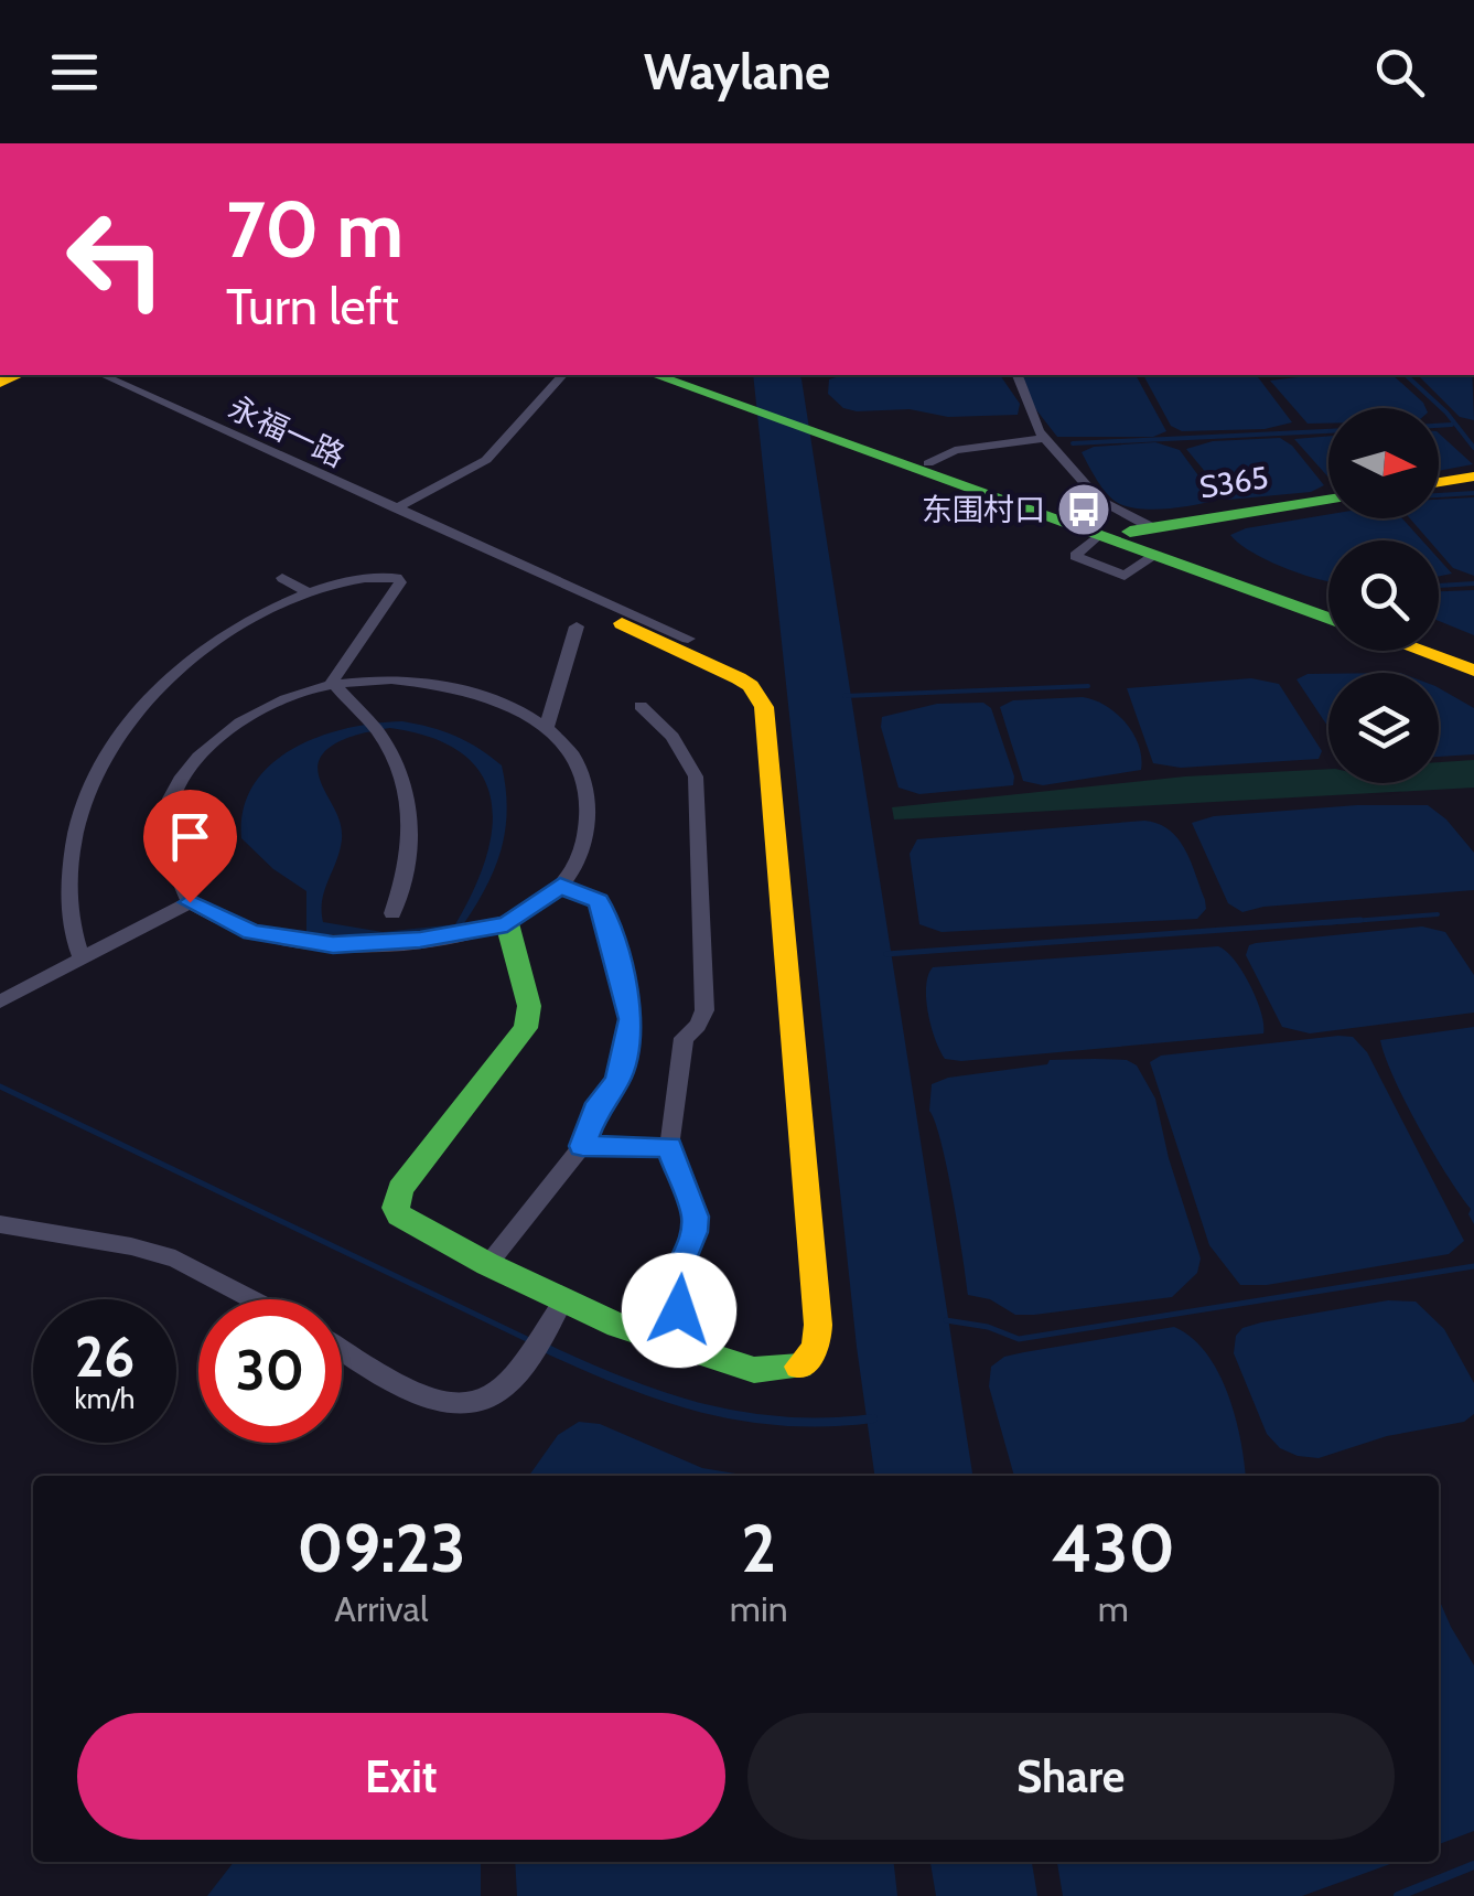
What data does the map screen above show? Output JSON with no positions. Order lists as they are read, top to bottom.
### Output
{
  "streets": {
    "street": ["永福一路", "S365"]
  },
  "places": {
    "bus stop": ["东围村口"]
  },
  "north": "right",
  "page": {
    "header": "Waylane",
    "turn": ["70 m", "Turn left"],
    "speed": "26 km/h",
    "limit": "30",
    "eta": [
      "09:23",
      "Arrival",
      "2",
      "min",
      "430",
      "m"
    ],
    "buttons": ["Exit", "Share"]
  }
}
